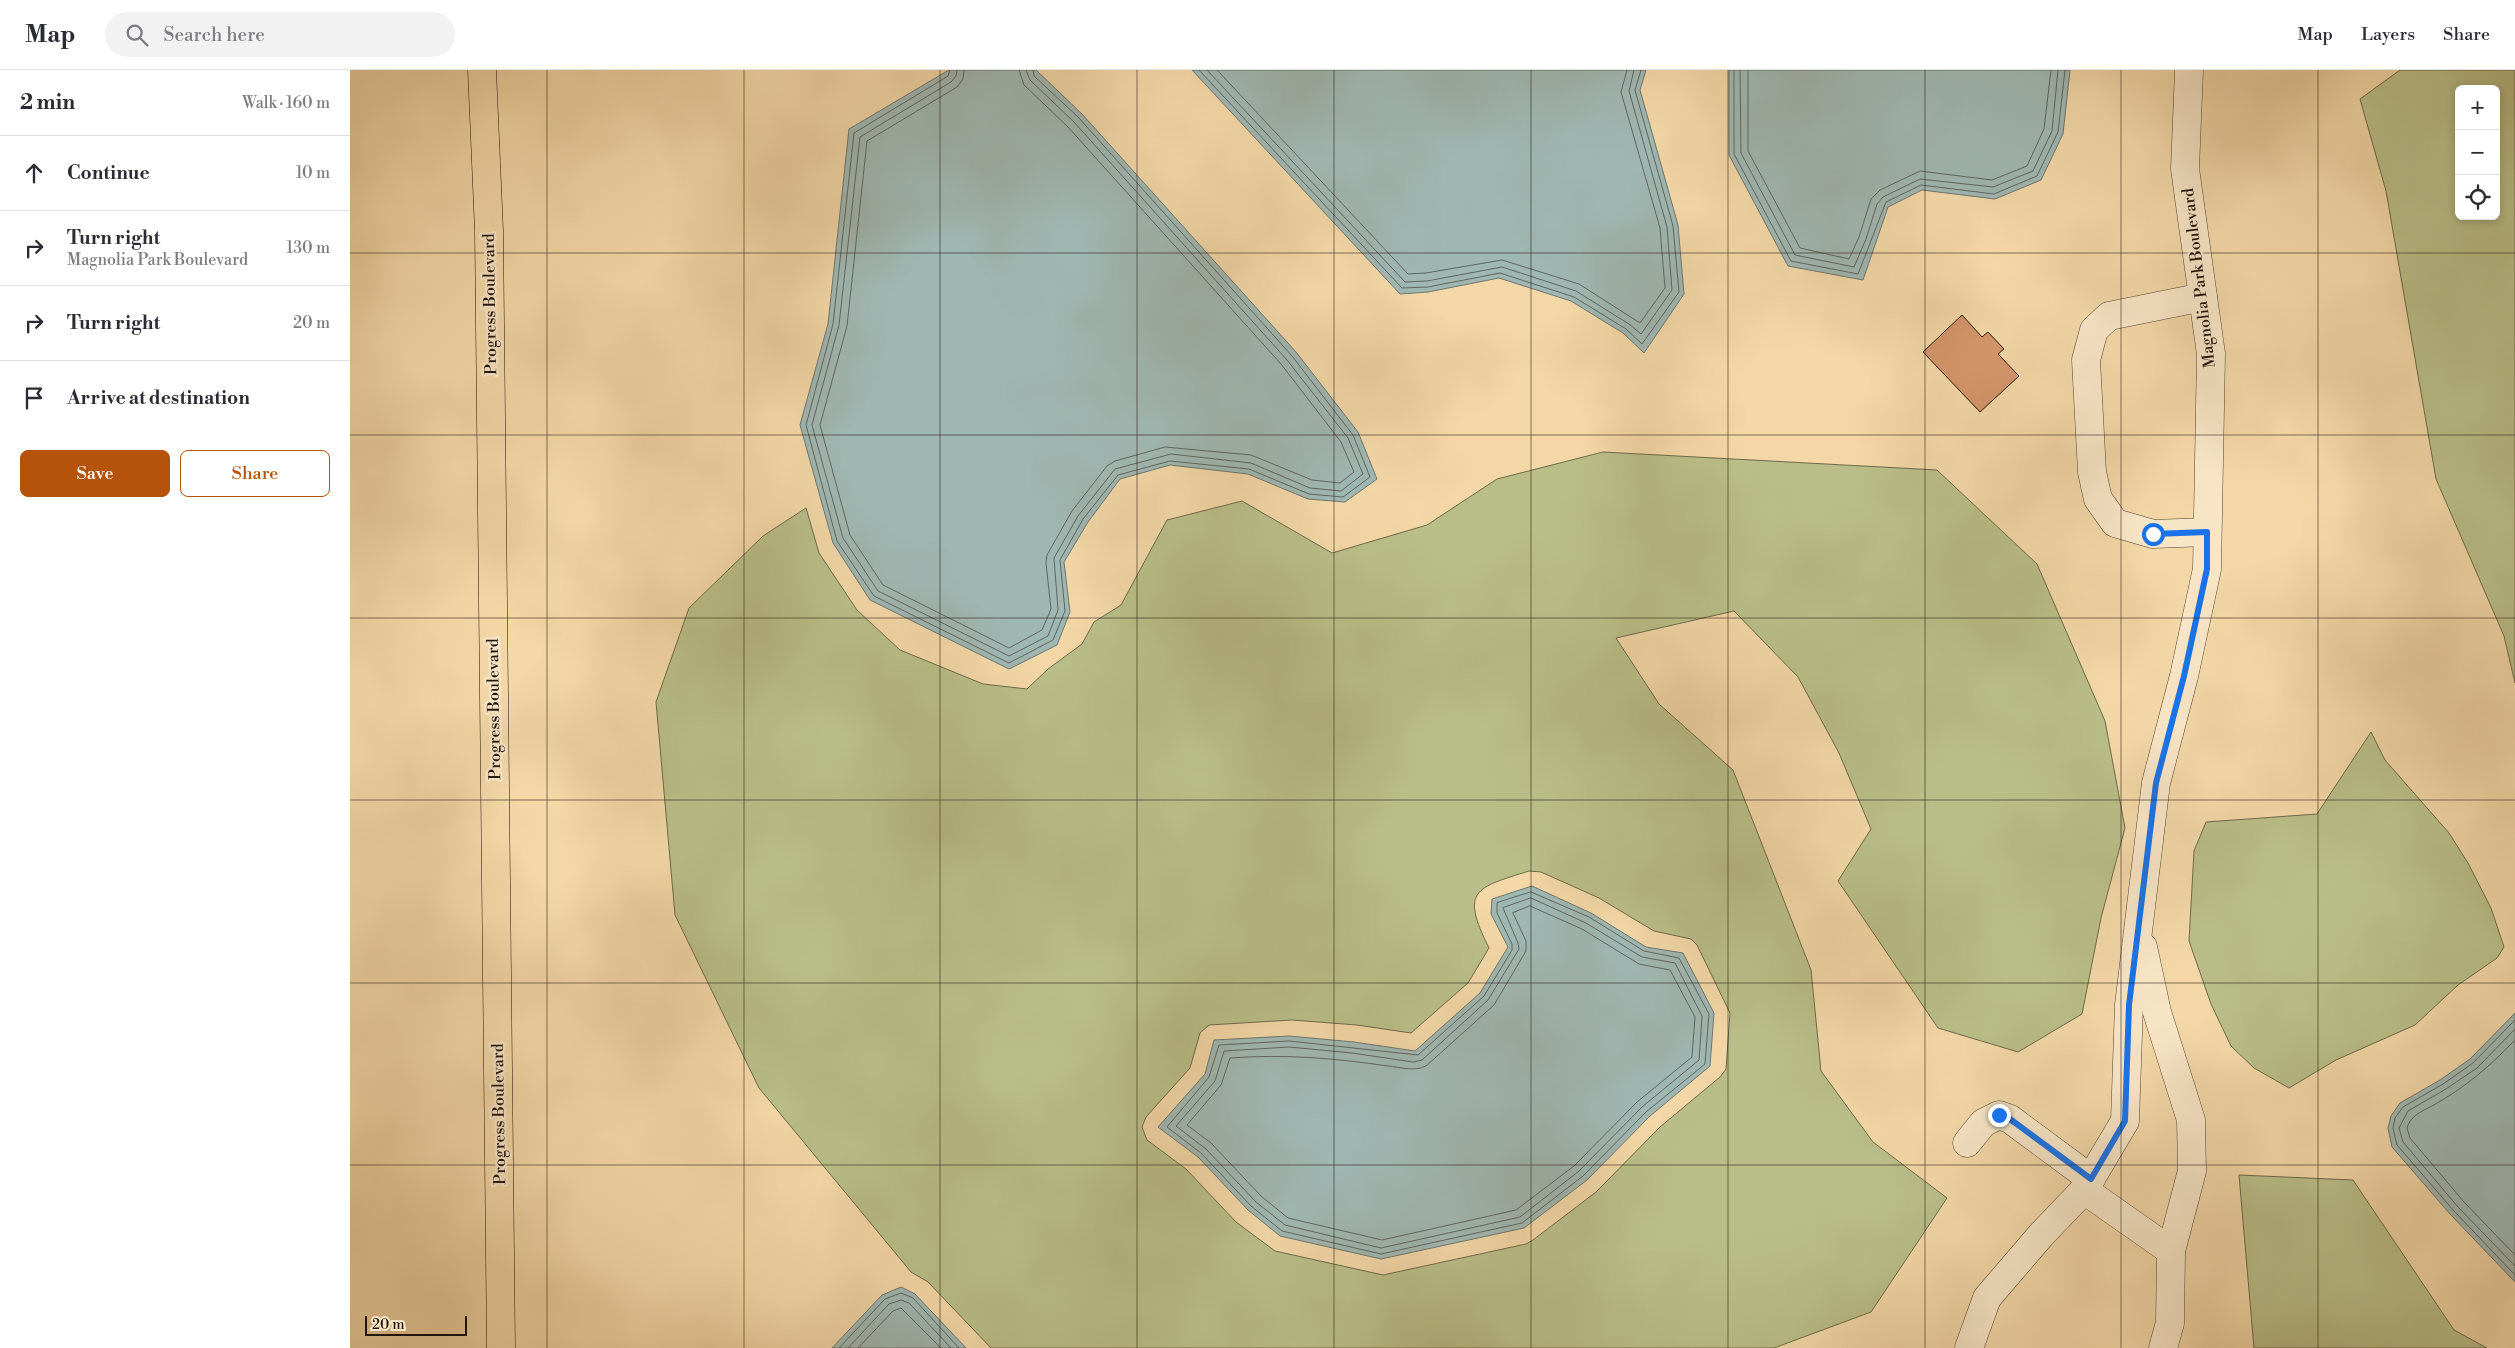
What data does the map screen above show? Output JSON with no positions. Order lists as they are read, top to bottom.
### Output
{
  "streets": {
    "main road": ["Progress Boulevard"],
    "street": ["Magnolia Park Boulevard"]
  },
  "scale_bar": "20 m",
  "page": {
    "header": "Map",
    "search": "Search here",
    "nav": ["Map", "Layers", "Share"],
    "heading": ["2 min", "Walk · 160 m"],
    "map_buttons": ["+", "−"],
    "list": [
      ["Continue", "10 m"],
      ["Turn right", "Magnolia Park Boulevard", "130 m"],
      ["Turn right", "20 m"],
      "Arrive at destination"
    ],
    "buttons": ["Save", "Share"],
    "scale": "20 m"
  }
}
